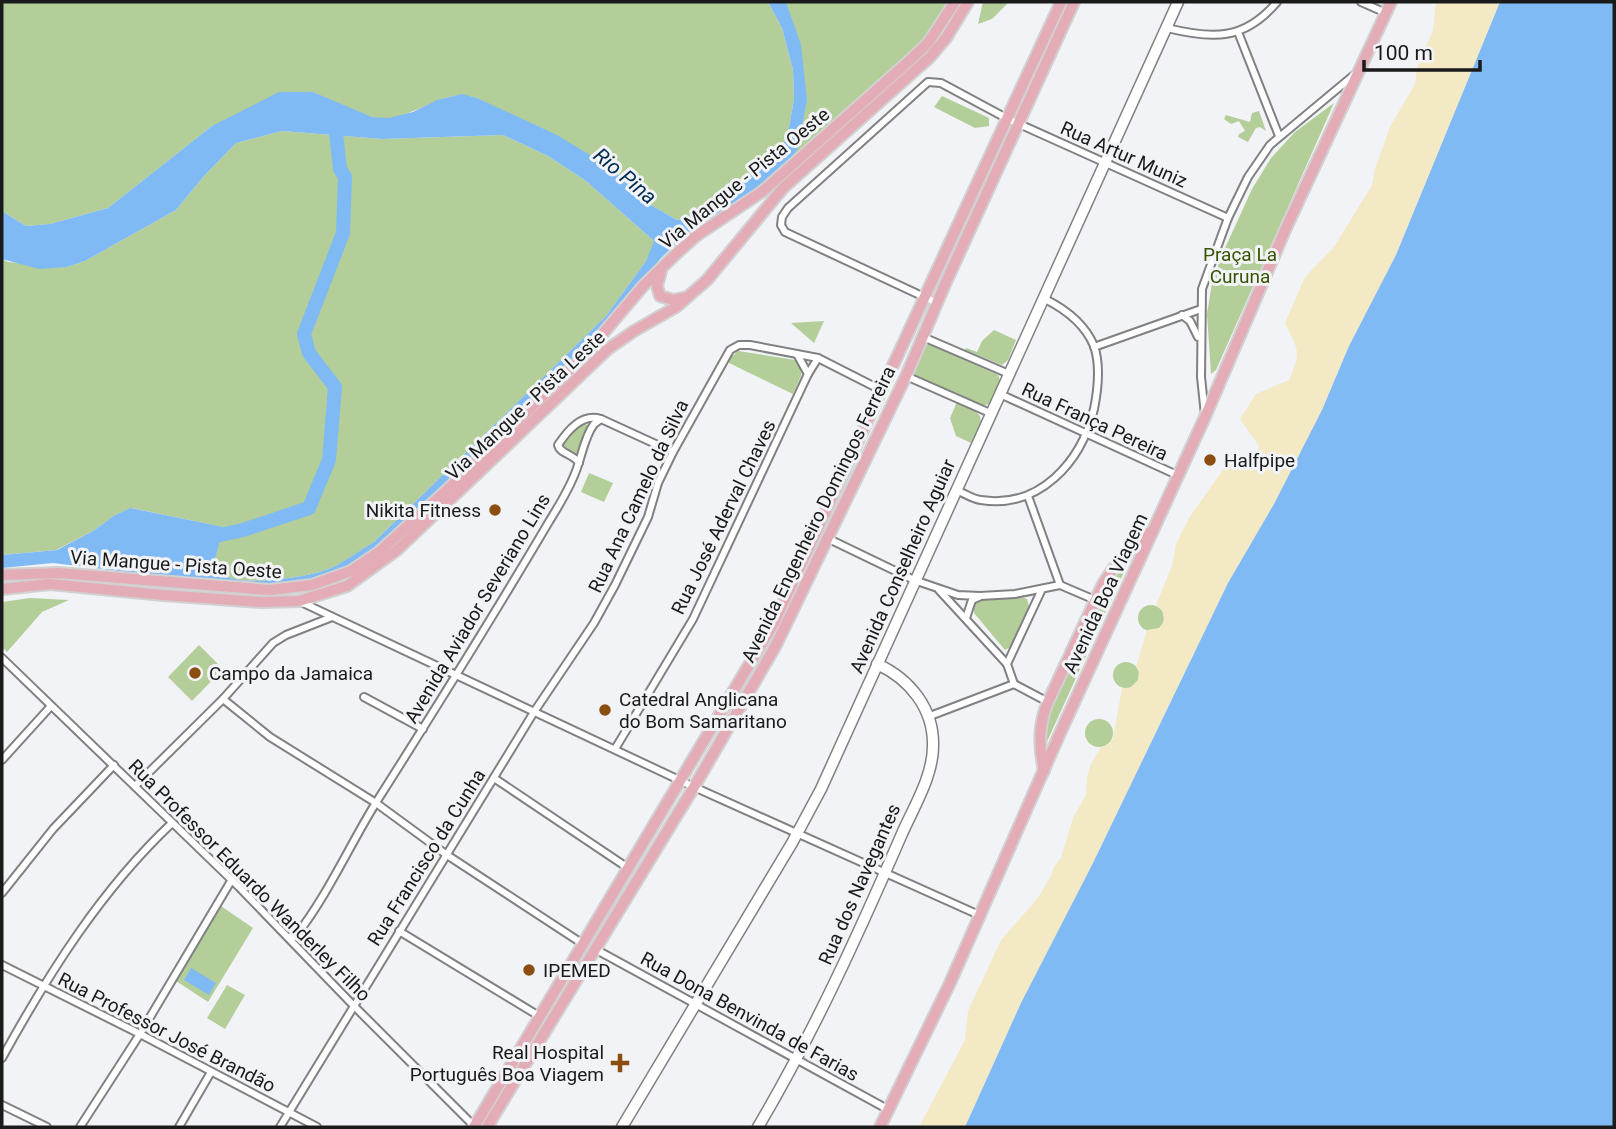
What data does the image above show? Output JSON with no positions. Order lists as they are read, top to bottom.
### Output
{
  "streets": {
    "main road": [
      "Via Mangue - Pista Oeste",
      "Via Mangue - Pista Leste",
      "Avenida Engenheiro Domingos Ferreira",
      "Avenida Conselheiro Aguiar",
      "Avenida Boa Viagem",
      "Rua dos Navegantes"
    ],
    "street": [
      "Rua Artur Muniz",
      "Rua França Pereira",
      "Rua Ana Camelo da Silva",
      "Rua José Aderval Chaves",
      "Avenida Aviador Severiano Lins",
      "Rua Francisco da Cunha",
      "Rua Professor Eduardo Wanderley Filho",
      "Rua Dona Benvinda de Farias",
      "Rua Professor José Brandão"
    ]
  },
  "crossings": [
    ["Rua Artur Muniz", "Avenida Engenheiro Domingos Ferreira"],
    ["Rua Artur Muniz", "Avenida Conselheiro Aguiar"],
    ["Rua Artur Muniz", "Avenida Boa Viagem"],
    ["Rua França Pereira", "Avenida Conselheiro Aguiar"],
    ["Rua França Pereira", "Avenida Boa Viagem"],
    ["Rua Ana Camelo da Silva", "Rua José Aderval Chaves"],
    ["Rua Ana Camelo da Silva", "Rua Francisco da Cunha"],
    ["Avenida Engenheiro Domingos Ferreira", "Rua Professor Eduardo Wanderley Filho"],
    ["Avenida Engenheiro Domingos Ferreira", "Rua Dona Benvinda de Farias"],
    ["Avenida Conselheiro Aguiar", "Rua Dona Benvinda de Farias"],
    ["Avenida Boa Viagem", "Rua Dona Benvinda de Farias"],
    ["Avenida Aviador Severiano Lins", "Rua Professor Eduardo Wanderley Filho"],
    ["Rua Francisco da Cunha", "Rua Professor Eduardo Wanderley Filho"],
    ["Rua Francisco da Cunha", "Rua Professor José Brandão"],
    ["Rua dos Navegantes", "Rua Dona Benvinda de Farias"]
  ],
  "water": ["Rio Pina"],
  "parks": ["Praça La Curuna"],
  "places": {
    "other": [
      "Halfpipe",
      "Nikita Fitness",
      "Campo da Jamaica",
      "Catedral Anglicana do Bom Samaritano",
      "IPEMED"
    ],
    "health": ["Real Hospital Português Boa Viagem"]
  },
  "scale_bar": "100 m"
}
